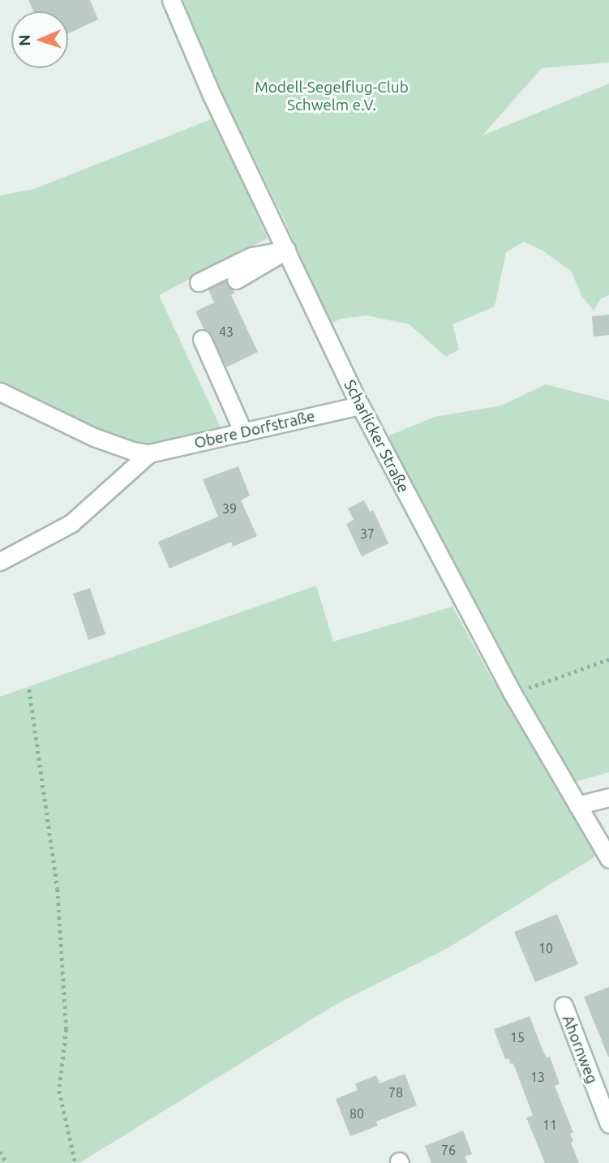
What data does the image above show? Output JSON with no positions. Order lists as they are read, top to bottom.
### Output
{
  "streets": {
    "street": ["Obere Dorfstraße", "Scharlicker Straße", "Ahornweg"]
  },
  "crossings": [
    ["Obere Dorfstraße", "Scharlicker Straße"]
  ],
  "parks": ["Modell-Segelflug-Club Schwelm e.V."],
  "house_numbers": [
    "43",
    "39",
    "37",
    "10",
    "15",
    "13",
    "78",
    "80",
    "11",
    "76"
  ],
  "north": "left"
}
